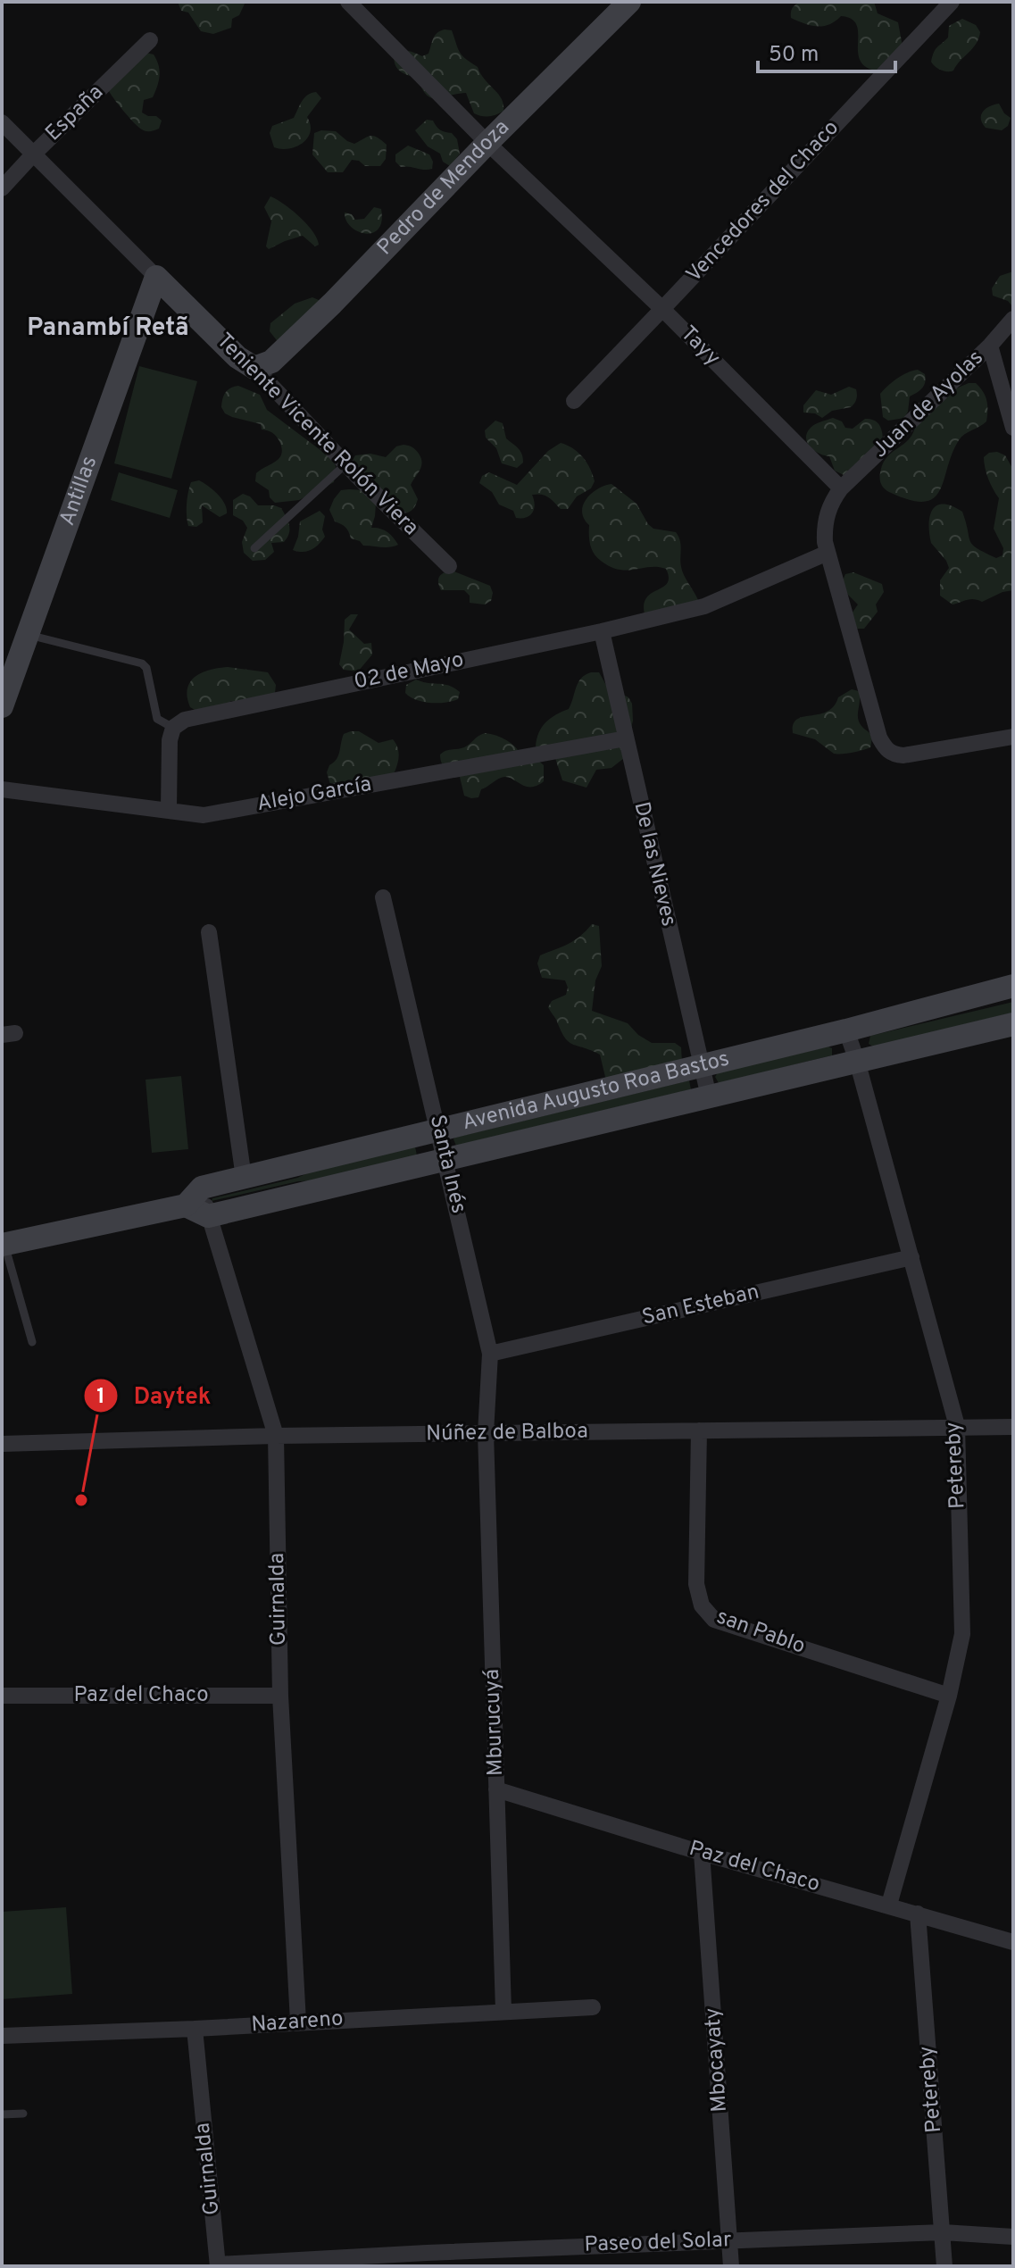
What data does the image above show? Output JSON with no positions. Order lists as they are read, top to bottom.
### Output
{
  "streets": {
    "main road": [
      "Pedro de Mendoza",
      "Teniente Vicente Rolón Viera",
      "Antillas",
      "Avenida Augusto Roa Bastos"
    ],
    "street": [
      "España",
      "Vencedores del Chaco",
      "Tayy",
      "Juan de Ayolas",
      "02 de Mayo",
      "Alejo García",
      "De las Nieves",
      "Santa Inés",
      "San Esteban",
      "Núñez de Balboa",
      "Petereby",
      "Guirnalda",
      "san Pablo",
      "Paz del Chaco",
      "Mburucuyá",
      "Nazareno",
      "Mbocayaty",
      "Paseo del Solar"
    ]
  },
  "crossings": [
    ["España", "Teniente Vicente Rolón Viera"],
    ["Pedro de Mendoza", "Tayy"],
    ["Pedro de Mendoza", "Teniente Vicente Rolón Viera"],
    ["Vencedores del Chaco", "Tayy"],
    ["Tayy", "Juan de Ayolas"],
    ["Teniente Vicente Rolón Viera", "Antillas"],
    ["02 de Mayo", "De las Nieves"],
    ["Alejo García", "De las Nieves"],
    ["De las Nieves", "Avenida Augusto Roa Bastos"],
    ["Avenida Augusto Roa Bastos", "Santa Inés"],
    ["Avenida Augusto Roa Bastos", "Petereby"],
    ["Avenida Augusto Roa Bastos", "Guirnalda"],
    ["Santa Inés", "San Esteban"],
    ["Santa Inés", "Núñez de Balboa"],
    ["Santa Inés", "Mburucuyá"],
    ["San Esteban", "Petereby"],
    ["Núñez de Balboa", "Petereby"],
    ["Núñez de Balboa", "Guirnalda"],
    ["Núñez de Balboa", "san Pablo"],
    ["Núñez de Balboa", "Mburucuyá"],
    ["Petereby", "san Pablo"],
    ["Petereby", "Paz del Chaco"],
    ["Petereby", "Paseo del Solar"],
    ["Guirnalda", "Paz del Chaco"],
    ["Guirnalda", "Nazareno"],
    ["Guirnalda", "Paseo del Solar"],
    ["Paz del Chaco", "Mburucuyá"],
    ["Paz del Chaco", "Mbocayaty"],
    ["Mburucuyá", "Nazareno"],
    ["Mbocayaty", "Paseo del Solar"]
  ],
  "districts": ["Panambí Retã"],
  "places": ["Daytek"],
  "scale_bar": "50 m"
}
